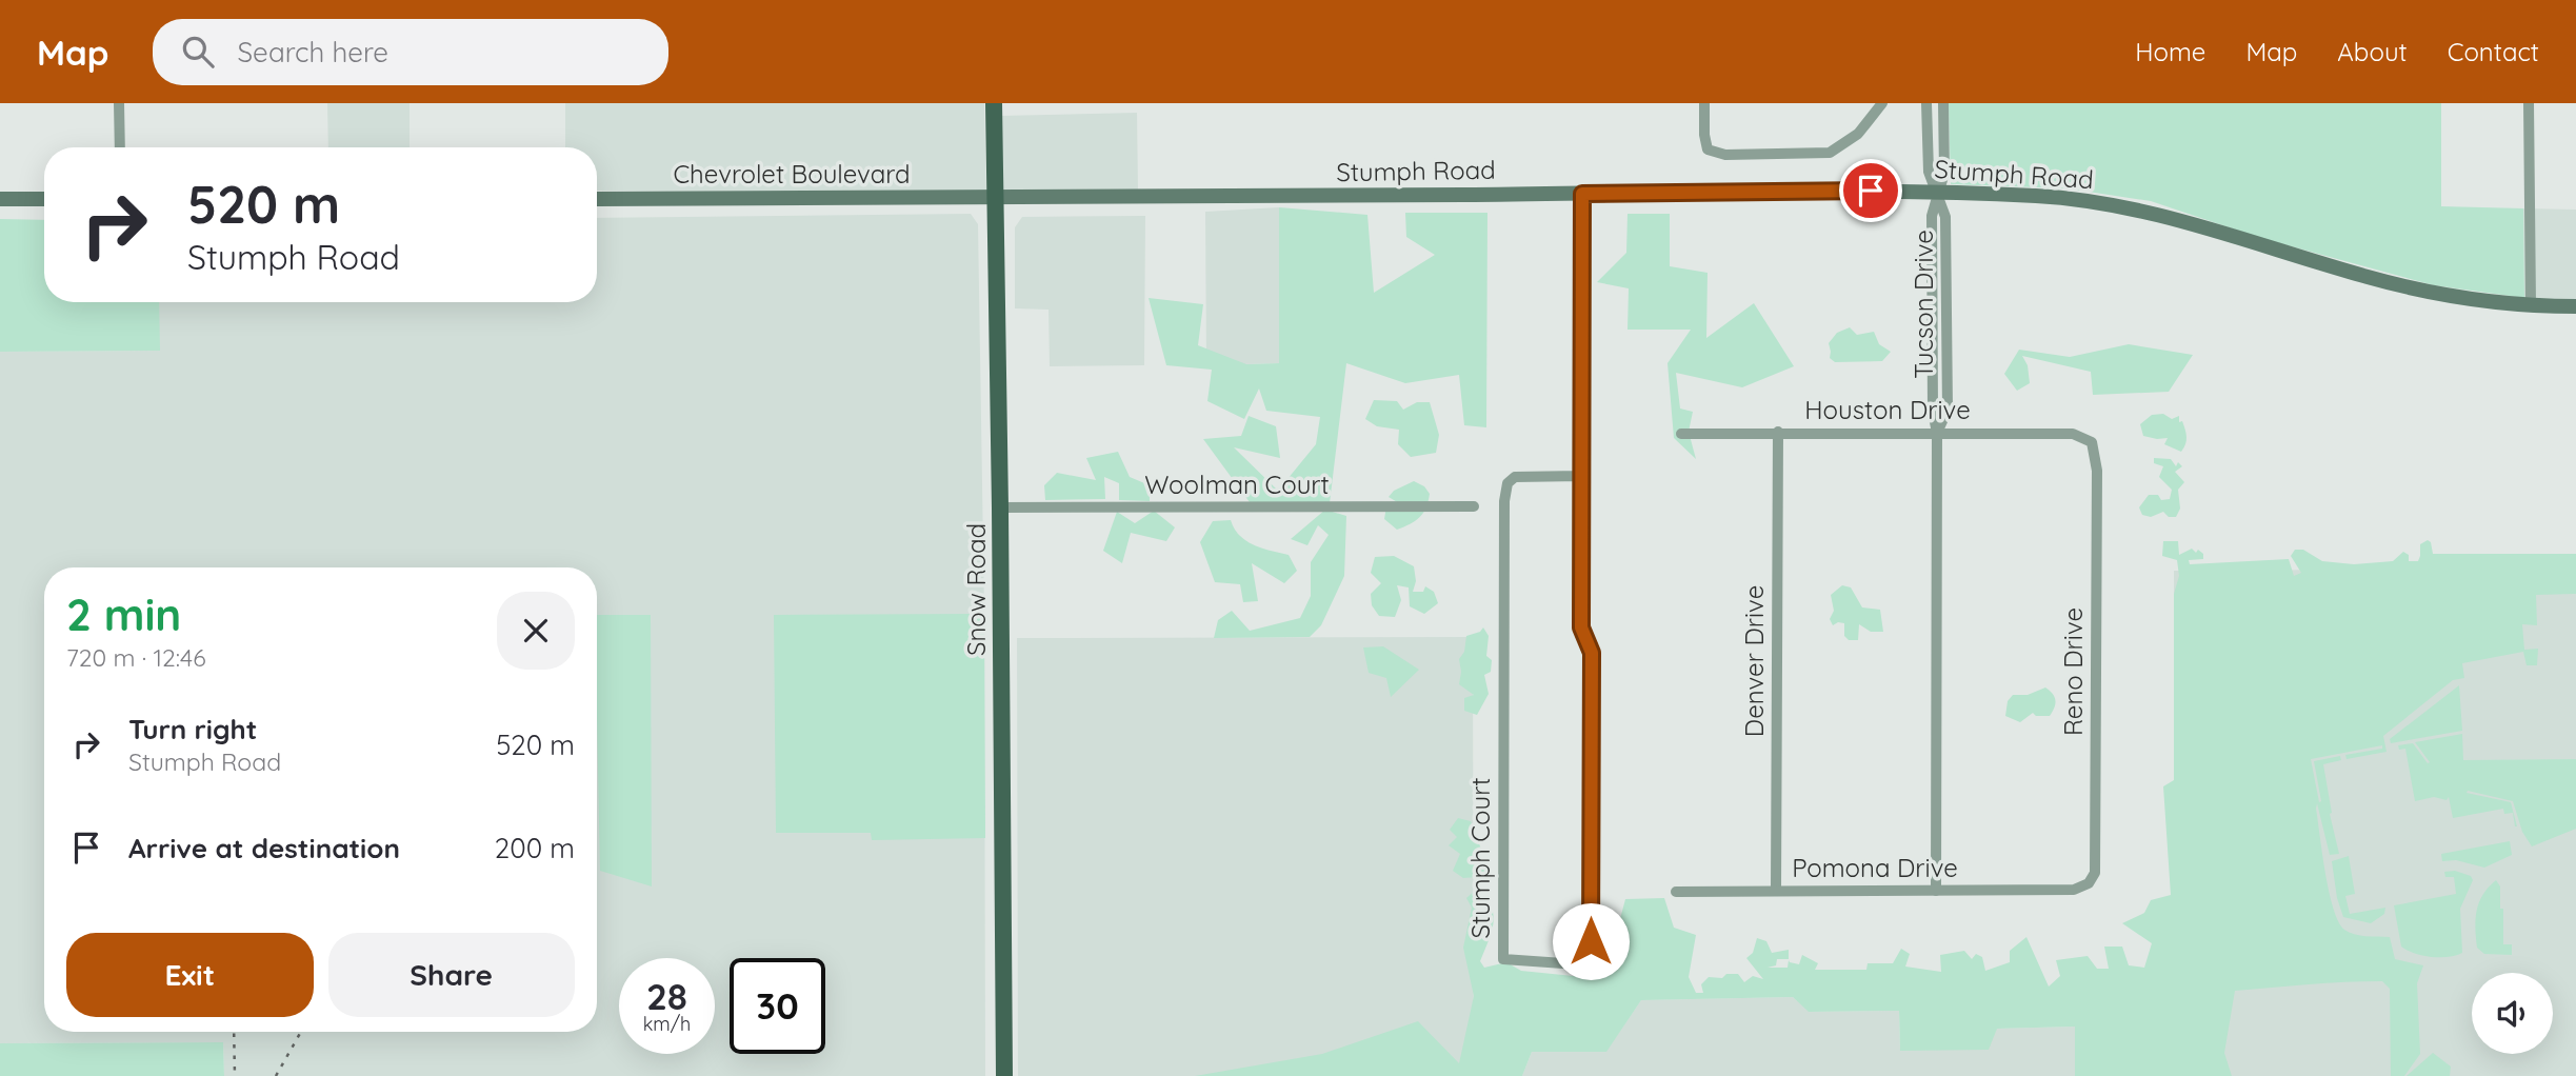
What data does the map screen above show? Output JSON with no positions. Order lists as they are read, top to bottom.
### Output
{
  "streets": {
    "main road": ["Stumph Road", "Chevrolet Boulevard", "Snow Road"],
    "street": [
      "Tucson Drive",
      "Houston Drive",
      "Woolman Court",
      "Denver Drive",
      "Reno Drive",
      "Stumph Court",
      "Pomona Drive"
    ]
  },
  "crossings": [
    ["Stumph Road", "Chevrolet Boulevard"],
    ["Stumph Road", "Tucson Drive"],
    ["Stumph Road", "Snow Road"],
    ["Stumph Road", "Stumph Court"],
    ["Chevrolet Boulevard", "Snow Road"],
    ["Tucson Drive", "Houston Drive"],
    ["Tucson Drive", "Pomona Drive"],
    ["Houston Drive", "Denver Drive"],
    ["Houston Drive", "Reno Drive"],
    ["Woolman Court", "Snow Road"],
    ["Denver Drive", "Pomona Drive"],
    ["Reno Drive", "Pomona Drive"]
  ],
  "page": {
    "header": "Map",
    "search": "Search here",
    "nav": [
      "Home",
      "Map",
      "About",
      "Contact"
    ],
    "turn": ["520 m", "Stumph Road"],
    "heading": ["2 min", "720 m · 12:46"],
    "list": [
      {
        "name": "Turn right",
        "note": "Stumph Road",
        "value": "520 m"
      },
      {
        "name": "Arrive at destination",
        "value": "200 m"
      }
    ],
    "buttons": ["Exit", "Share"],
    "speed": "28 km/h",
    "limit": "30"
  }
}
